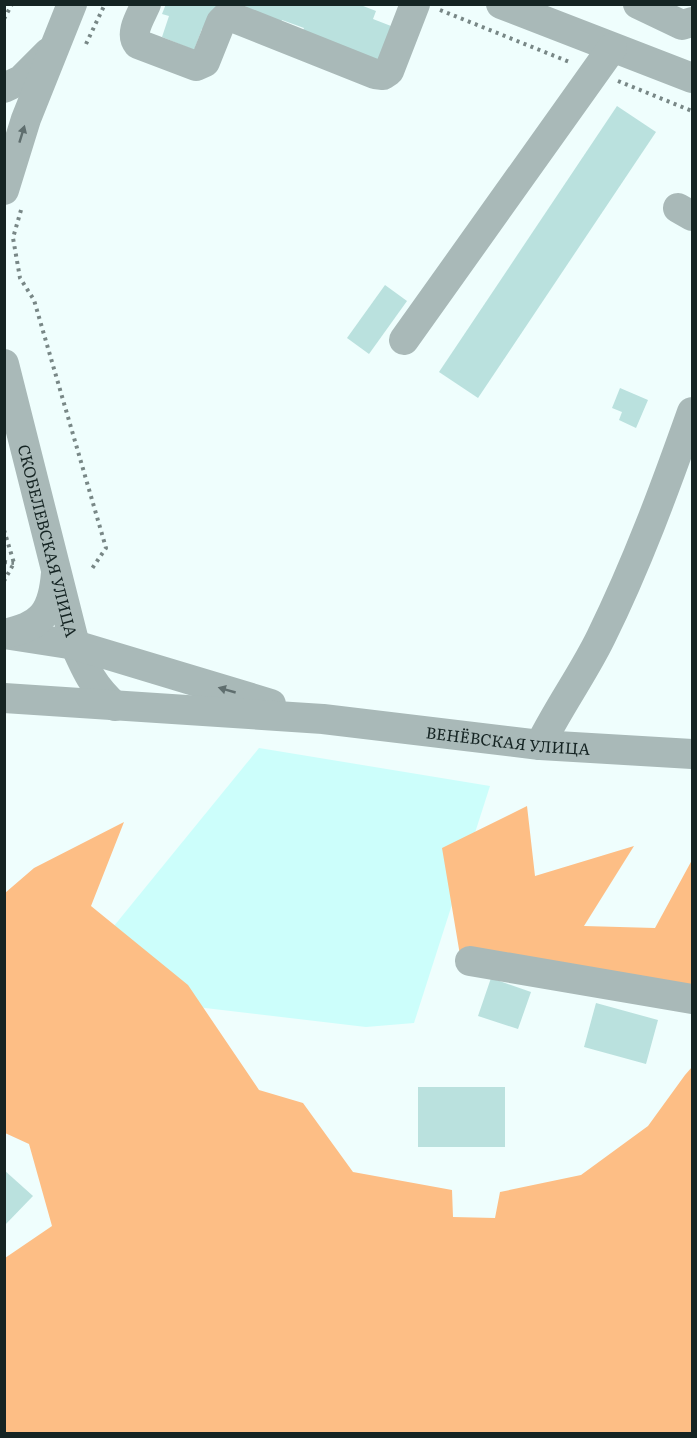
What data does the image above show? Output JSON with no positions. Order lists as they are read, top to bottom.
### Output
{
  "streets": {
    "street": ["СКОБЕЛЕВСКАЯ УЛИЦА", "ВЕНЁВСКАЯ УЛИЦА"]
  },
  "crossings": [
    ["СКОБЕЛЕВСКАЯ УЛИЦА", "ВЕНЁВСКАЯ УЛИЦА"]
  ]
}
